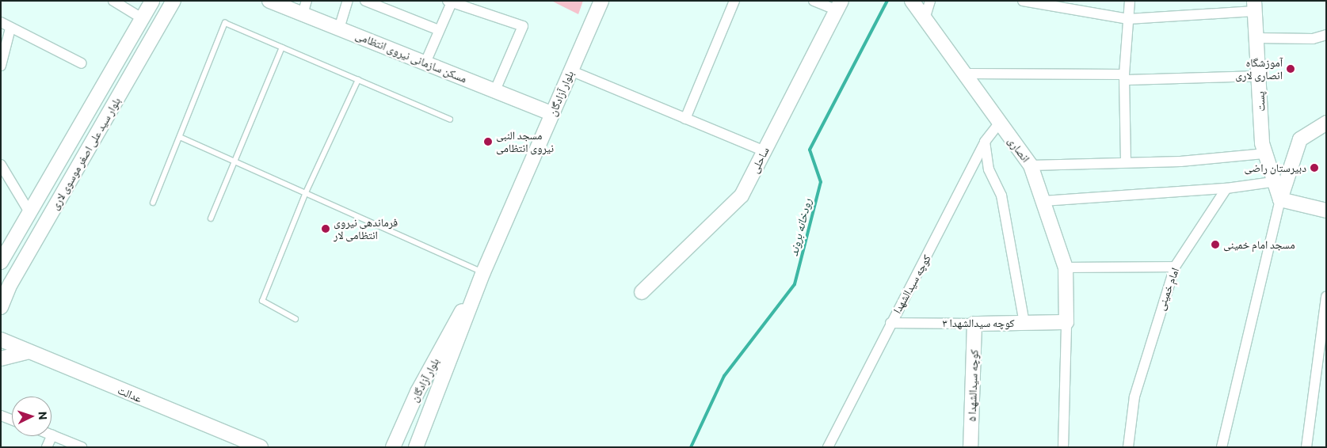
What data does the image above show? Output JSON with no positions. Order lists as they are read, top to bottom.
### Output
{
  "streets": {
    "main road": [
      "مسکن سازمانی نیروی انتظامی",
      "بلوار آزادگان",
      "پست",
      "انصاری",
      "بلوار سید علی اصغر موسوی لاری",
      "ساحلی",
      "کوچه سیدالشهدا ۳",
      "کوچه سیدالشهدا ۵",
      "عدالت"
    ],
    "street": ["کوچه سیدالشهدا", "امام خمینی"]
  },
  "crossings": [
    ["مسکن سازمانی نیروی انتظامی", "بلوار آزادگان"],
    ["انصاری", "کوچه سیدالشهدا"],
    ["انصاری", "کوچه سیدالشهدا ۳"],
    ["کوچه سیدالشهدا", "کوچه سیدالشهدا ۳"],
    ["کوچه سیدالشهدا ۳", "کوچه سیدالشهدا ۵"]
  ],
  "water": ["رودخانه بروند"],
  "places": [
    "آموزشگاه انصاری لاری",
    "مسجد النبی نیروی انتظامی",
    "دبیرستان راضی",
    "فرماندهی نیروی انتظامی لار",
    "مسجد امام خمینی"
  ],
  "north": "right"
}
